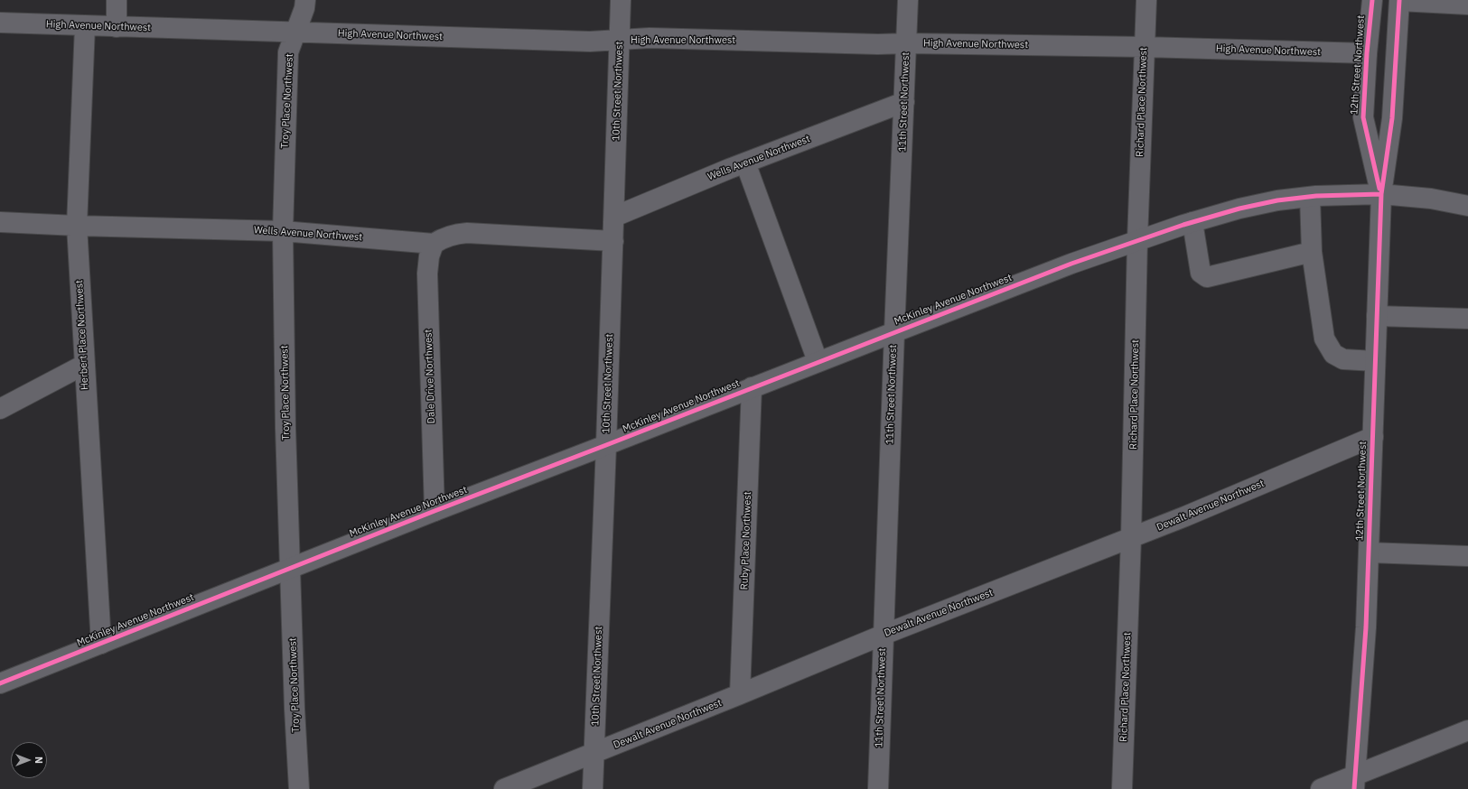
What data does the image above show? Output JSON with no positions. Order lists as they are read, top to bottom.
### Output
{
  "streets": {
    "street": [
      "High Avenue Northwest",
      "12th Street Northwest",
      "10th Street Northwest",
      "Troy Place Northwest",
      "11th Street Northwest",
      "Richard Place Northwest",
      "Wells Avenue Northwest",
      "McKinley Avenue Northwest",
      "Herbert Place Northwest",
      "Dale Drive Northwest",
      "Dewalt Avenue Northwest",
      "Ruby Place Northwest"
    ]
  },
  "crossings": [
    ["High Avenue Northwest", "12th Street Northwest"],
    ["High Avenue Northwest", "10th Street Northwest"],
    ["High Avenue Northwest", "Troy Place Northwest"],
    ["High Avenue Northwest", "11th Street Northwest"],
    ["High Avenue Northwest", "Richard Place Northwest"],
    ["High Avenue Northwest", "Herbert Place Northwest"],
    ["12th Street Northwest", "McKinley Avenue Northwest"],
    ["12th Street Northwest", "Dewalt Avenue Northwest"],
    ["10th Street Northwest", "Wells Avenue Northwest"],
    ["10th Street Northwest", "McKinley Avenue Northwest"],
    ["10th Street Northwest", "Dewalt Avenue Northwest"],
    ["Troy Place Northwest", "Wells Avenue Northwest"],
    ["Troy Place Northwest", "McKinley Avenue Northwest"],
    ["11th Street Northwest", "Wells Avenue Northwest"],
    ["11th Street Northwest", "McKinley Avenue Northwest"],
    ["11th Street Northwest", "Dewalt Avenue Northwest"],
    ["Richard Place Northwest", "McKinley Avenue Northwest"],
    ["Richard Place Northwest", "Dewalt Avenue Northwest"],
    ["Wells Avenue Northwest", "Herbert Place Northwest"],
    ["Wells Avenue Northwest", "Dale Drive Northwest"],
    ["McKinley Avenue Northwest", "Herbert Place Northwest"],
    ["McKinley Avenue Northwest", "Dale Drive Northwest"],
    ["McKinley Avenue Northwest", "Ruby Place Northwest"],
    ["Dewalt Avenue Northwest", "Ruby Place Northwest"]
  ],
  "north": "right"
}
